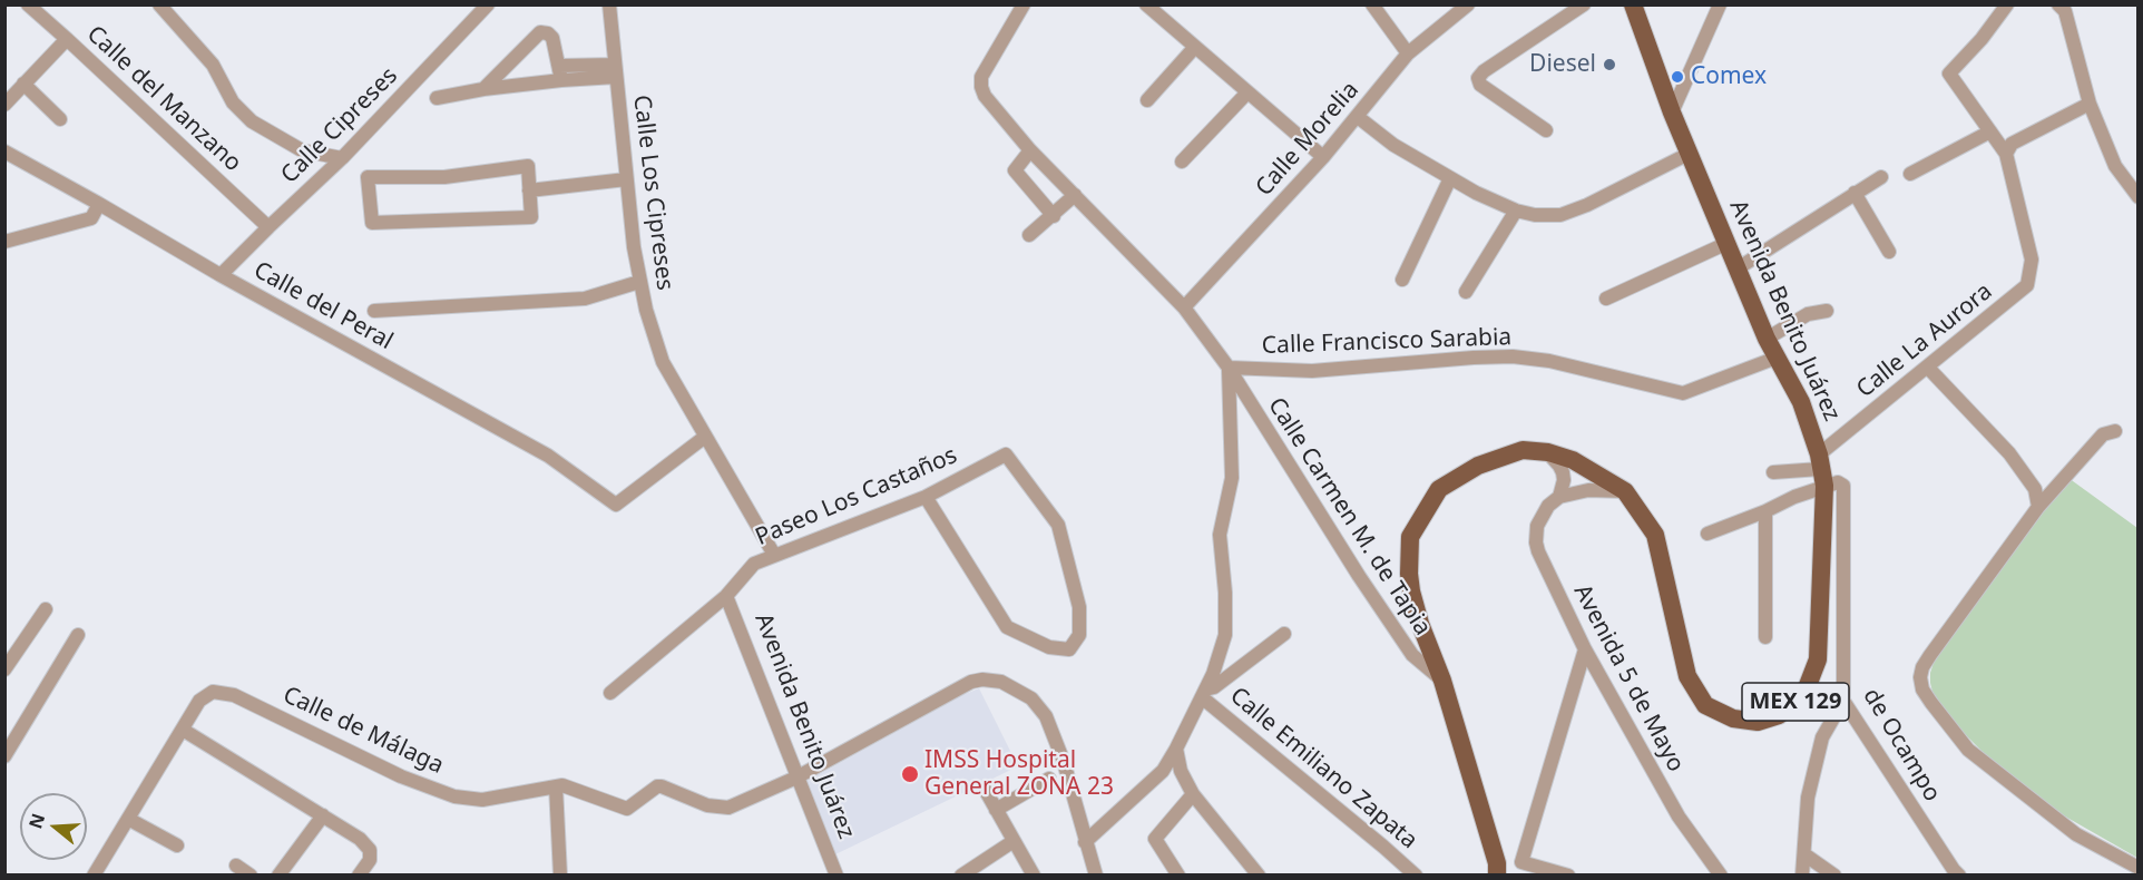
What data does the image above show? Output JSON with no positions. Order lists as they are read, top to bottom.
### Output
{
  "streets": {
    "main road": ["Avenida Benito Juárez", "MEX 129"],
    "street": [
      "Calle del Manzano",
      "Calle Cipreses",
      "Calle Morelia",
      "Calle Los Cipreses",
      "Calle del Peral",
      "Calle La Aurora",
      "Calle Francisco Sarabia",
      "Paseo Los Castaños",
      "Calle Carmen M. de Tapia",
      "Avenida 5 de Mayo",
      "Calle de Málaga",
      "de Ocampo",
      "Calle Emiliano Zapata"
    ]
  },
  "crossings": [
    ["Calle del Manzano", "Calle Cipreses"],
    ["Calle Cipreses", "Calle del Peral"],
    ["Calle Morelia", "Calle Carmen M. de Tapia"],
    ["Calle Los Cipreses", "Calle del Peral"],
    ["Calle Los Cipreses", "Paseo Los Castaños"],
    ["Avenida Benito Juárez", "Calle La Aurora"],
    ["Avenida Benito Juárez", "Calle Francisco Sarabia"],
    ["Avenida Benito Juárez", "Paseo Los Castaños"],
    ["Avenida Benito Juárez", "Calle Carmen M. de Tapia"],
    ["Avenida Benito Juárez", "Calle de Málaga"],
    ["Avenida Benito Juárez", "de Ocampo"],
    ["Calle La Aurora", "de Ocampo"],
    ["Calle Francisco Sarabia", "Calle Carmen M. de Tapia"]
  ],
  "places": ["Diesel", "Comex", "IMSS Hospital General ZONA 23"],
  "north": "left"
}
